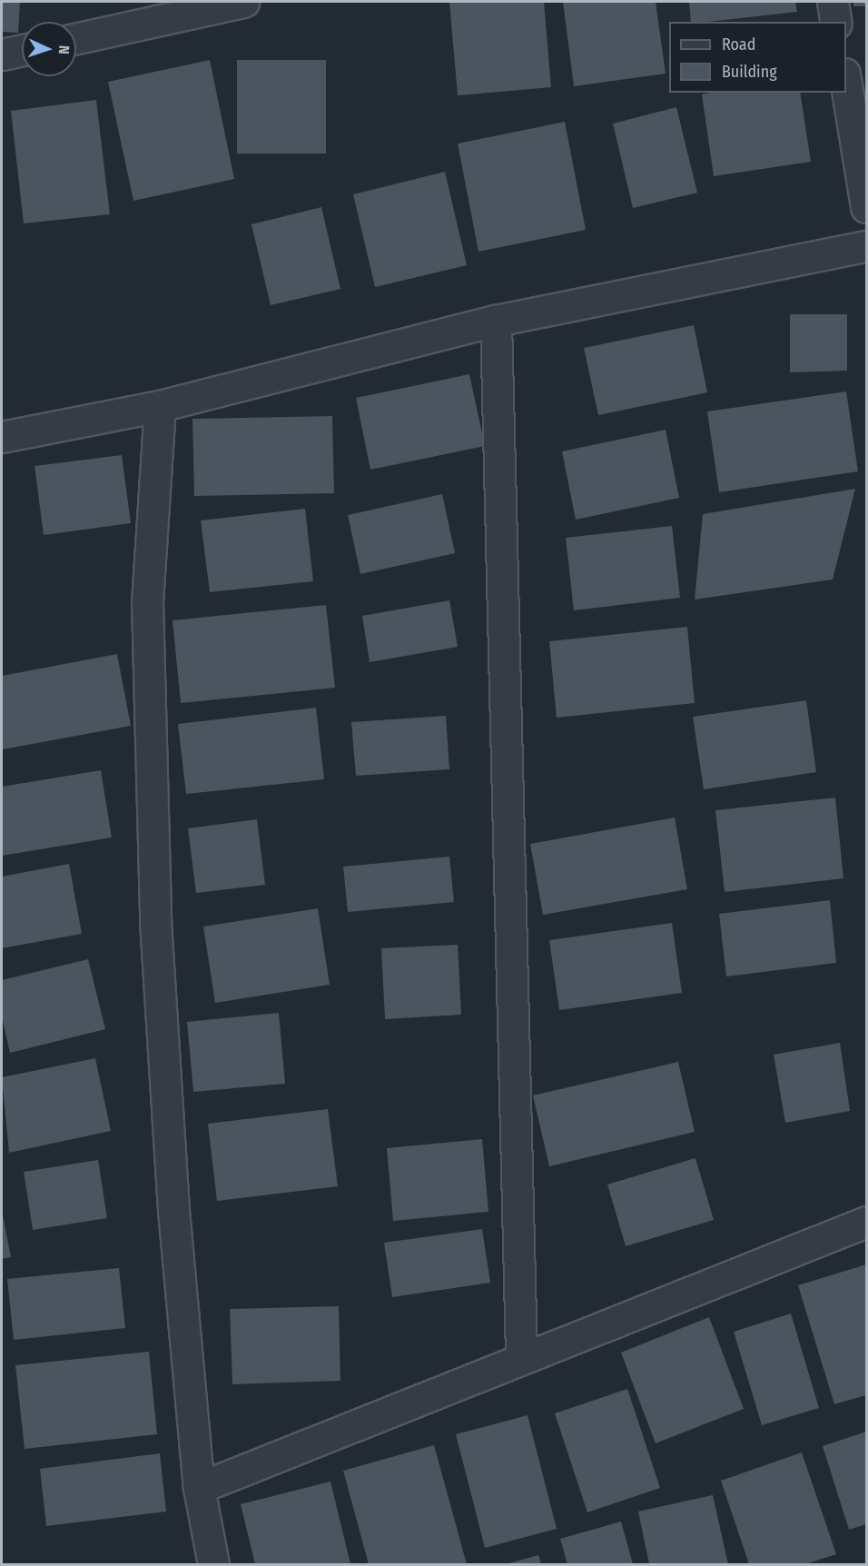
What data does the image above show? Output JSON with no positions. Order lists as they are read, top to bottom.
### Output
{
  "legend": ["Road", "Building"],
  "north": "right"
}
